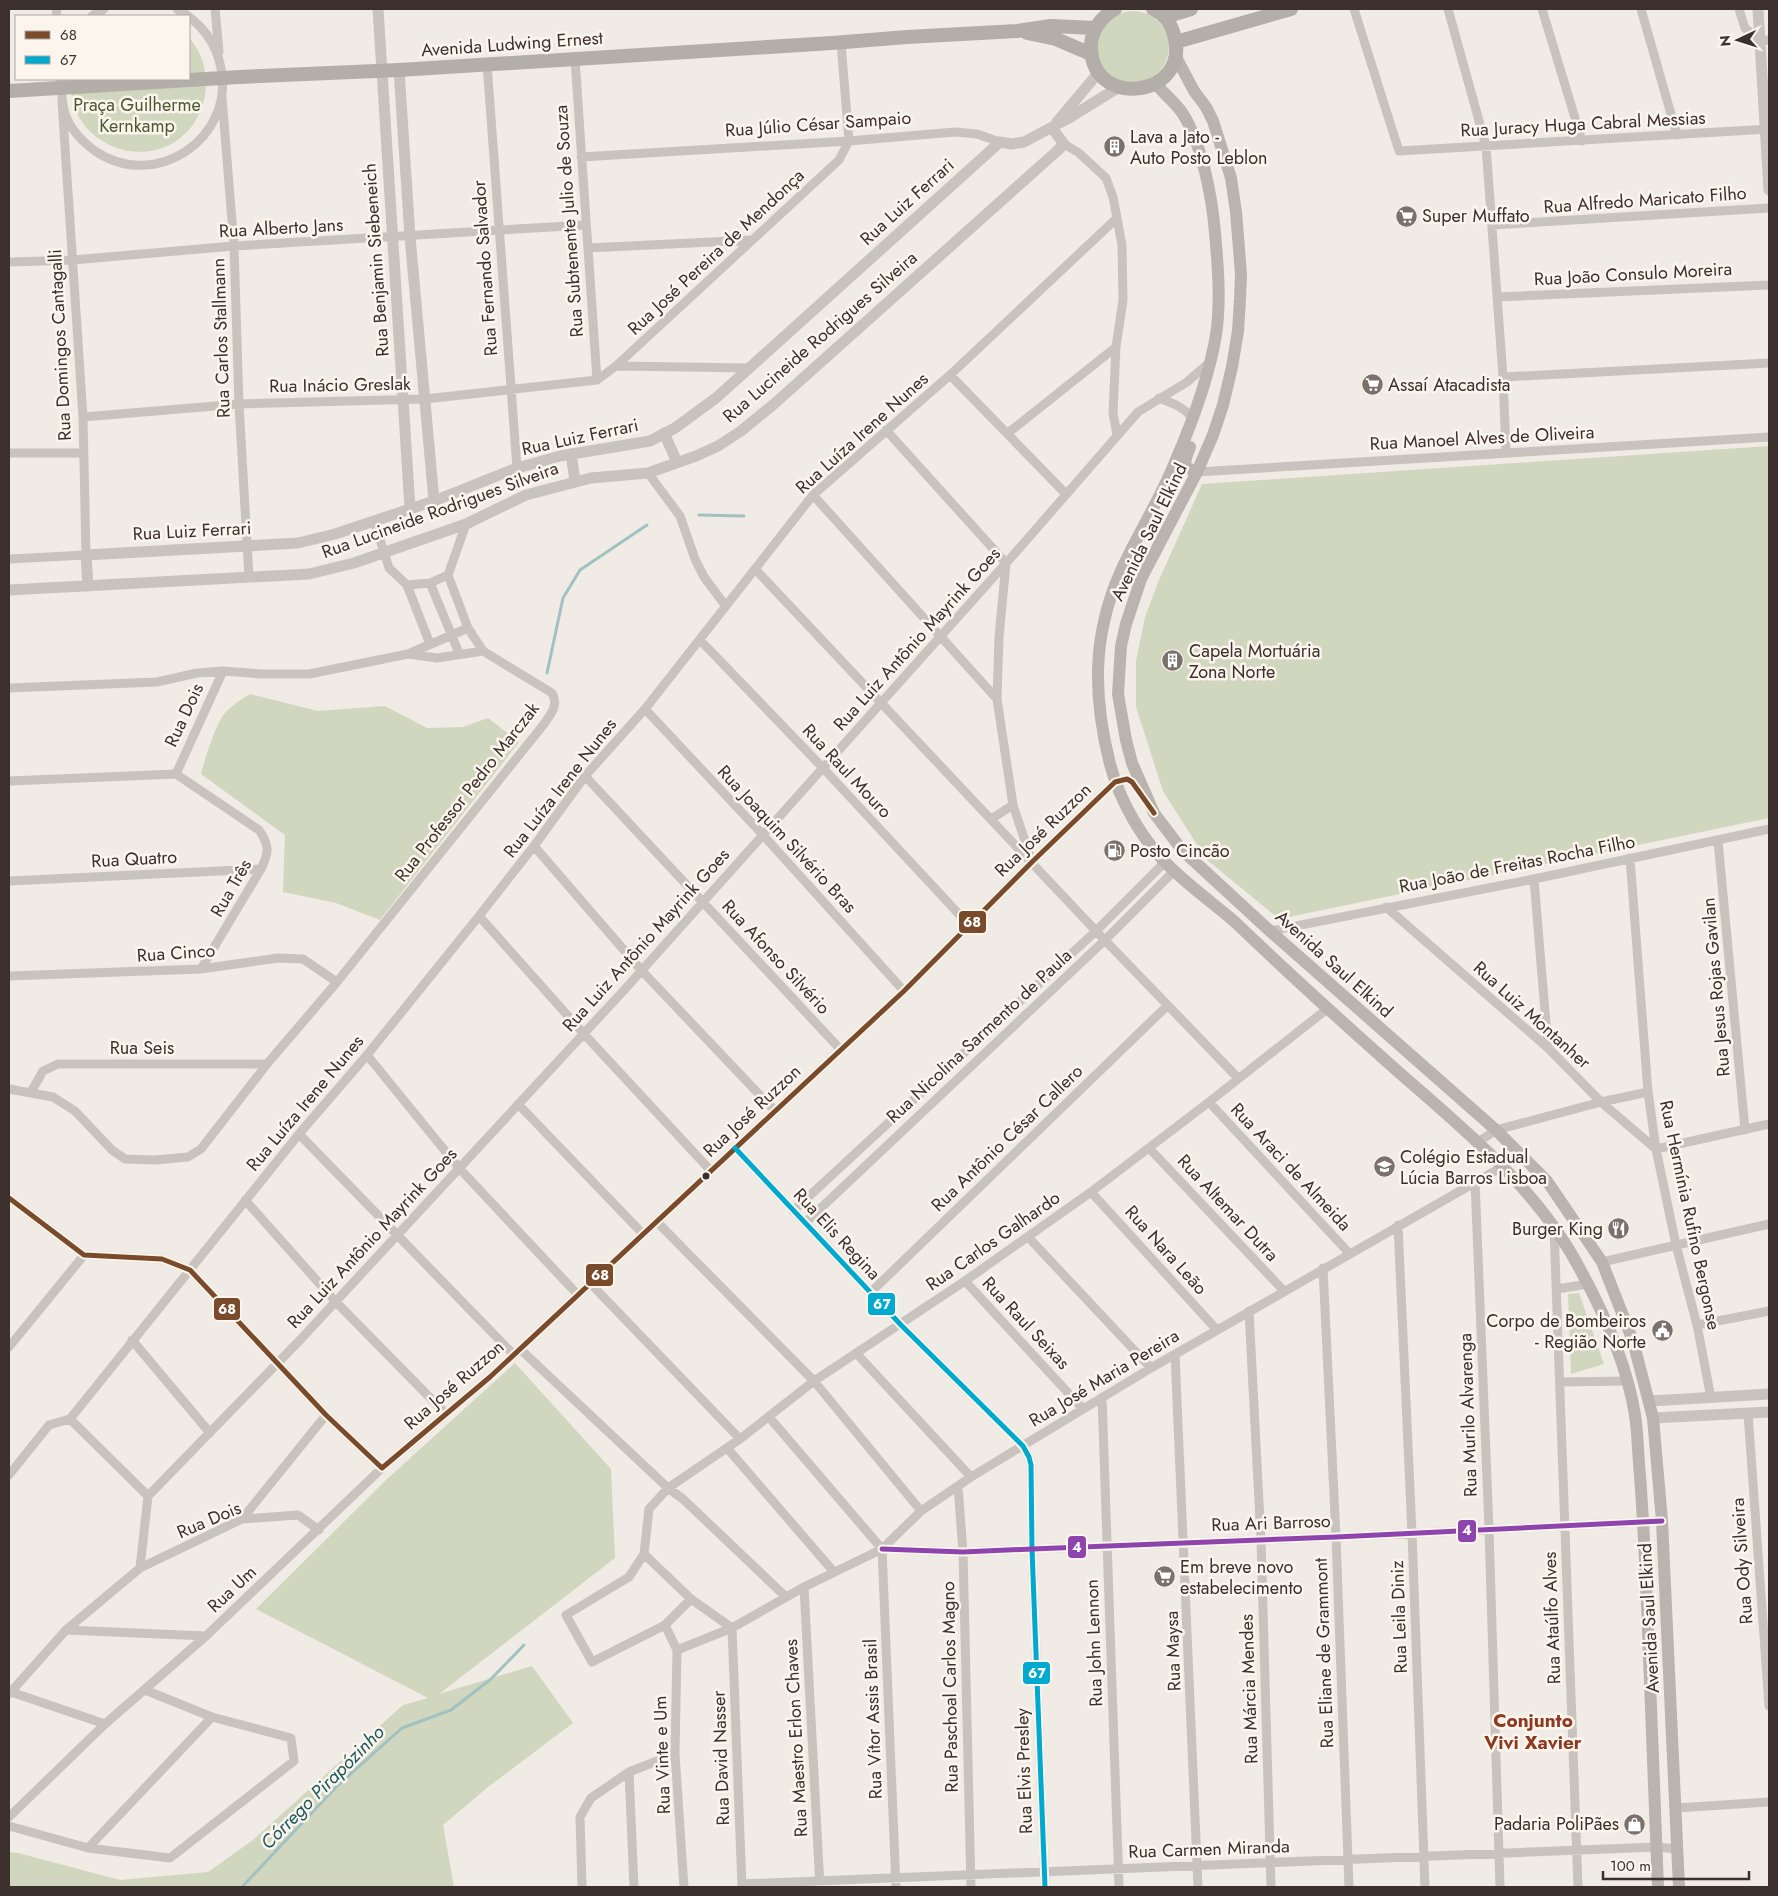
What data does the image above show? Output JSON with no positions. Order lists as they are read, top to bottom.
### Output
{
  "streets": {
    "highway": ["Avenida Ludwing Ernest"],
    "main road": ["Avenida Saul Elkind"],
    "street": [
      "Rua Júlio César Sampaio",
      "Rua Juracy Huga Cabral Messias",
      "Rua Alfredo Maricato Filho",
      "Rua Luiz Ferrari",
      "Rua Subtenente Julio de Souza",
      "Rua Alberto Jans",
      "Rua José Pereira de Mendonça",
      "Rua Benjamin Siebeneich",
      "Rua Fernando Salvador",
      "Rua João Consulo Moreira",
      "Rua Lucineide Rodrigues Silveira",
      "Rua Carlos Stallmann",
      "Rua Domingos Cantagalli",
      "Rua Inácio Greslak",
      "Rua Luíza Irene Nunes",
      "Rua Manoel Alves de Oliveira",
      "Rua Luiz Antônio Mayrink Goes",
      "Rua Dois",
      "Rua Raul Mouro",
      "Rua Professor Pedro Marczak",
      "Rua José Ruzzon",
      "Rua Joaquim Silvério Bras",
      "Rua Quatro",
      "Rua João de Freitas Rocha Filho",
      "Rua Três",
      "Rua Cinco",
      "Rua Afonso Silvério",
      "Rua Jesus Rojas Gavilan",
      "Rua Luiz Montanher",
      "Rua Nicolina Sarmento de Paula",
      "Rua Seis",
      "Rua Antônio César Callero",
      "Rua Araci de Almeida",
      "Rua Altemar Dutra",
      "Rua Hermínia Rufino Bergonse",
      "Rua Elis Regina",
      "Rua Carlos Galhardo",
      "Rua Nara Leão",
      "Rua Raul Seixas",
      "Rua José Maria Pereira",
      "Rua Murilo Alvarenga",
      "Rua Ari Barroso",
      "Rua Ody Silveira",
      "Rua Um",
      "Rua Leila Diniz",
      "Rua Ataúlfo Alves",
      "Rua John Lennon",
      "Rua Maysa",
      "Rua Eliane de Grammont",
      "Rua Paschoal Carlos Magno",
      "Rua Márcia Mendes",
      "Rua Vítor Assis Brasil",
      "Rua Maestro Erlon Chaves",
      "Rua Vinte e Um",
      "Rua David Nasser",
      "Rua Elvis Presley",
      "Rua Carmen Miranda"
    ]
  },
  "crossings": [
    ["Avenida Ludwing Ernest", "Rua Subtenente Julio de Souza"],
    ["Avenida Ludwing Ernest", "Rua Benjamin Siebeneich"],
    ["Avenida Ludwing Ernest", "Rua Fernando Salvador"],
    ["Avenida Ludwing Ernest", "Rua Domingos Cantagalli"],
    ["Rua Júlio César Sampaio", "Rua Luiz Ferrari"],
    ["Rua Júlio César Sampaio", "Rua Subtenente Julio de Souza"],
    ["Rua Júlio César Sampaio", "Rua José Pereira de Mendonça"],
    ["Rua Luiz Ferrari", "Rua Benjamin Siebeneich"],
    ["Rua Luiz Ferrari", "Rua Fernando Salvador"],
    ["Rua Luiz Ferrari", "Rua Carlos Stallmann"],
    ["Rua Luiz Ferrari", "Rua Domingos Cantagalli"],
    ["Rua Subtenente Julio de Souza", "Rua Alberto Jans"],
    ["Rua Subtenente Julio de Souza", "Rua José Pereira de Mendonça"],
    ["Rua Subtenente Julio de Souza", "Rua Inácio Greslak"],
    ["Rua Alberto Jans", "Rua Benjamin Siebeneich"],
    ["Rua Alberto Jans", "Rua Fernando Salvador"],
    ["Rua Alberto Jans", "Rua Carlos Stallmann"],
    ["Rua Alberto Jans", "Rua Domingos Cantagalli"],
    ["Rua José Pereira de Mendonça", "Rua Inácio Greslak"],
    ["Rua Benjamin Siebeneich", "Rua Inácio Greslak"],
    ["Rua Fernando Salvador", "Rua Inácio Greslak"],
    ["Rua Lucineide Rodrigues Silveira", "Rua Carlos Stallmann"],
    ["Rua Lucineide Rodrigues Silveira", "Rua Domingos Cantagalli"],
    ["Rua Carlos Stallmann", "Rua Inácio Greslak"],
    ["Rua Domingos Cantagalli", "Rua Inácio Greslak"],
    ["Rua Luíza Irene Nunes", "Rua Raul Mouro"],
    ["Rua Luíza Irene Nunes", "Rua Joaquim Silvério Bras"],
    ["Rua Luíza Irene Nunes", "Rua Afonso Silvério"],
    ["Rua Manoel Alves de Oliveira", "Avenida Saul Elkind"],
    ["Avenida Saul Elkind", "Rua Luiz Antônio Mayrink Goes"],
    ["Avenida Saul Elkind", "Rua José Ruzzon"],
    ["Avenida Saul Elkind", "Rua João de Freitas Rocha Filho"],
    ["Avenida Saul Elkind", "Rua Nicolina Sarmento de Paula"],
    ["Avenida Saul Elkind", "Rua Carlos Galhardo"],
    ["Avenida Saul Elkind", "Rua José Maria Pereira"],
    ["Avenida Saul Elkind", "Rua Ari Barroso"],
    ["Avenida Saul Elkind", "Rua Ataúlfo Alves"],
    ["Avenida Saul Elkind", "Rua Carmen Miranda"],
    ["Rua Luiz Antônio Mayrink Goes", "Rua Raul Mouro"],
    ["Rua Luiz Antônio Mayrink Goes", "Rua Joaquim Silvério Bras"],
    ["Rua Luiz Antônio Mayrink Goes", "Rua Afonso Silvério"],
    ["Rua Dois", "Rua Três"],
    ["Rua Dois", "Rua Um"],
    ["Rua Raul Mouro", "Rua José Ruzzon"],
    ["Rua Professor Pedro Marczak", "Rua Cinco"],
    ["Rua Professor Pedro Marczak", "Rua Seis"],
    ["Rua José Ruzzon", "Rua Joaquim Silvério Bras"],
    ["Rua José Ruzzon", "Rua Afonso Silvério"],
    ["Rua José Ruzzon", "Rua Elis Regina"],
    ["Rua José Ruzzon", "Rua Um"],
    ["Rua Quatro", "Rua Três"],
    ["Rua João de Freitas Rocha Filho", "Rua Jesus Rojas Gavilan"],
    ["Rua João de Freitas Rocha Filho", "Rua Luiz Montanher"],
    ["Rua João de Freitas Rocha Filho", "Rua Hermínia Rufino Bergonse"],
    ["Rua Três", "Rua Cinco"],
    ["Rua Luiz Montanher", "Rua Hermínia Rufino Bergonse"],
    ["Rua Nicolina Sarmento de Paula", "Rua Elis Regina"],
    ["Rua Antônio César Callero", "Rua Elis Regina"],
    ["Rua Araci de Almeida", "Rua Carlos Galhardo"],
    ["Rua Araci de Almeida", "Rua José Maria Pereira"],
    ["Rua Altemar Dutra", "Rua Carlos Galhardo"],
    ["Rua Altemar Dutra", "Rua José Maria Pereira"],
    ["Rua Elis Regina", "Rua Carlos Galhardo"],
    ["Rua Elis Regina", "Rua José Maria Pereira"],
    ["Rua Elis Regina", "Rua Elvis Presley"],
    ["Rua Carlos Galhardo", "Rua Nara Leão"],
    ["Rua Carlos Galhardo", "Rua Raul Seixas"],
    ["Rua Nara Leão", "Rua José Maria Pereira"],
    ["Rua Raul Seixas", "Rua José Maria Pereira"],
    ["Rua José Maria Pereira", "Rua Murilo Alvarenga"],
    ["Rua José Maria Pereira", "Rua Ari Barroso"],
    ["Rua José Maria Pereira", "Rua Leila Diniz"],
    ["Rua José Maria Pereira", "Rua John Lennon"],
    ["Rua José Maria Pereira", "Rua Maysa"],
    ["Rua José Maria Pereira", "Rua Eliane de Grammont"],
    ["Rua José Maria Pereira", "Rua Paschoal Carlos Magno"],
    ["Rua José Maria Pereira", "Rua Márcia Mendes"],
    ["Rua José Maria Pereira", "Rua Vítor Assis Brasil"],
    ["Rua José Maria Pereira", "Rua Maestro Erlon Chaves"],
    ["Rua José Maria Pereira", "Rua Vinte e Um"],
    ["Rua José Maria Pereira", "Rua David Nasser"],
    ["Rua José Maria Pereira", "Rua Elvis Presley"],
    ["Rua Murilo Alvarenga", "Rua Ari Barroso"],
    ["Rua Murilo Alvarenga", "Rua Carmen Miranda"],
    ["Rua Ari Barroso", "Rua Leila Diniz"],
    ["Rua Ari Barroso", "Rua Ataúlfo Alves"],
    ["Rua Ari Barroso", "Rua John Lennon"],
    ["Rua Ari Barroso", "Rua Maysa"],
    ["Rua Ari Barroso", "Rua Eliane de Grammont"],
    ["Rua Ari Barroso", "Rua Paschoal Carlos Magno"],
    ["Rua Ari Barroso", "Rua Márcia Mendes"],
    ["Rua Ari Barroso", "Rua Vítor Assis Brasil"],
    ["Rua Ari Barroso", "Rua Elvis Presley"],
    ["Rua Leila Diniz", "Rua Carmen Miranda"],
    ["Rua Ataúlfo Alves", "Rua Carmen Miranda"],
    ["Rua John Lennon", "Rua Carmen Miranda"],
    ["Rua Maysa", "Rua Carmen Miranda"],
    ["Rua Eliane de Grammont", "Rua Carmen Miranda"],
    ["Rua Paschoal Carlos Magno", "Rua Carmen Miranda"],
    ["Rua Márcia Mendes", "Rua Carmen Miranda"],
    ["Rua Vítor Assis Brasil", "Rua Carmen Miranda"],
    ["Rua Maestro Erlon Chaves", "Rua Carmen Miranda"],
    ["Rua David Nasser", "Rua Carmen Miranda"],
    ["Rua Elvis Presley", "Rua Carmen Miranda"]
  ],
  "districts": ["Conjunto Vivi Xavier"],
  "water": ["Córrego Pirapózinho"],
  "parks": ["Praça Guilherme Kernkamp"],
  "places": {
    "building": ["Lava a Jato - Auto Posto Leblon", "Capela Mortuária Zona Norte"],
    "supermarket": ["Super Muffato", "Assaí Atacadista", "Em breve novo estabelecimento"],
    "fuel station": ["Posto Cincão"],
    "school or university": ["Colégio Estadual Lúcia Barros Lisboa"],
    "restaurant": ["Burger King"],
    "public building": ["Corpo de Bombeiros - Região Norte"],
    "shop": ["Padaria PoliPães"]
  },
  "lines": ["transit line 68", "transit line 67", "transit line 4"],
  "legend": ["68", "67"],
  "scale_bar": "100 m",
  "north": "left"
}
